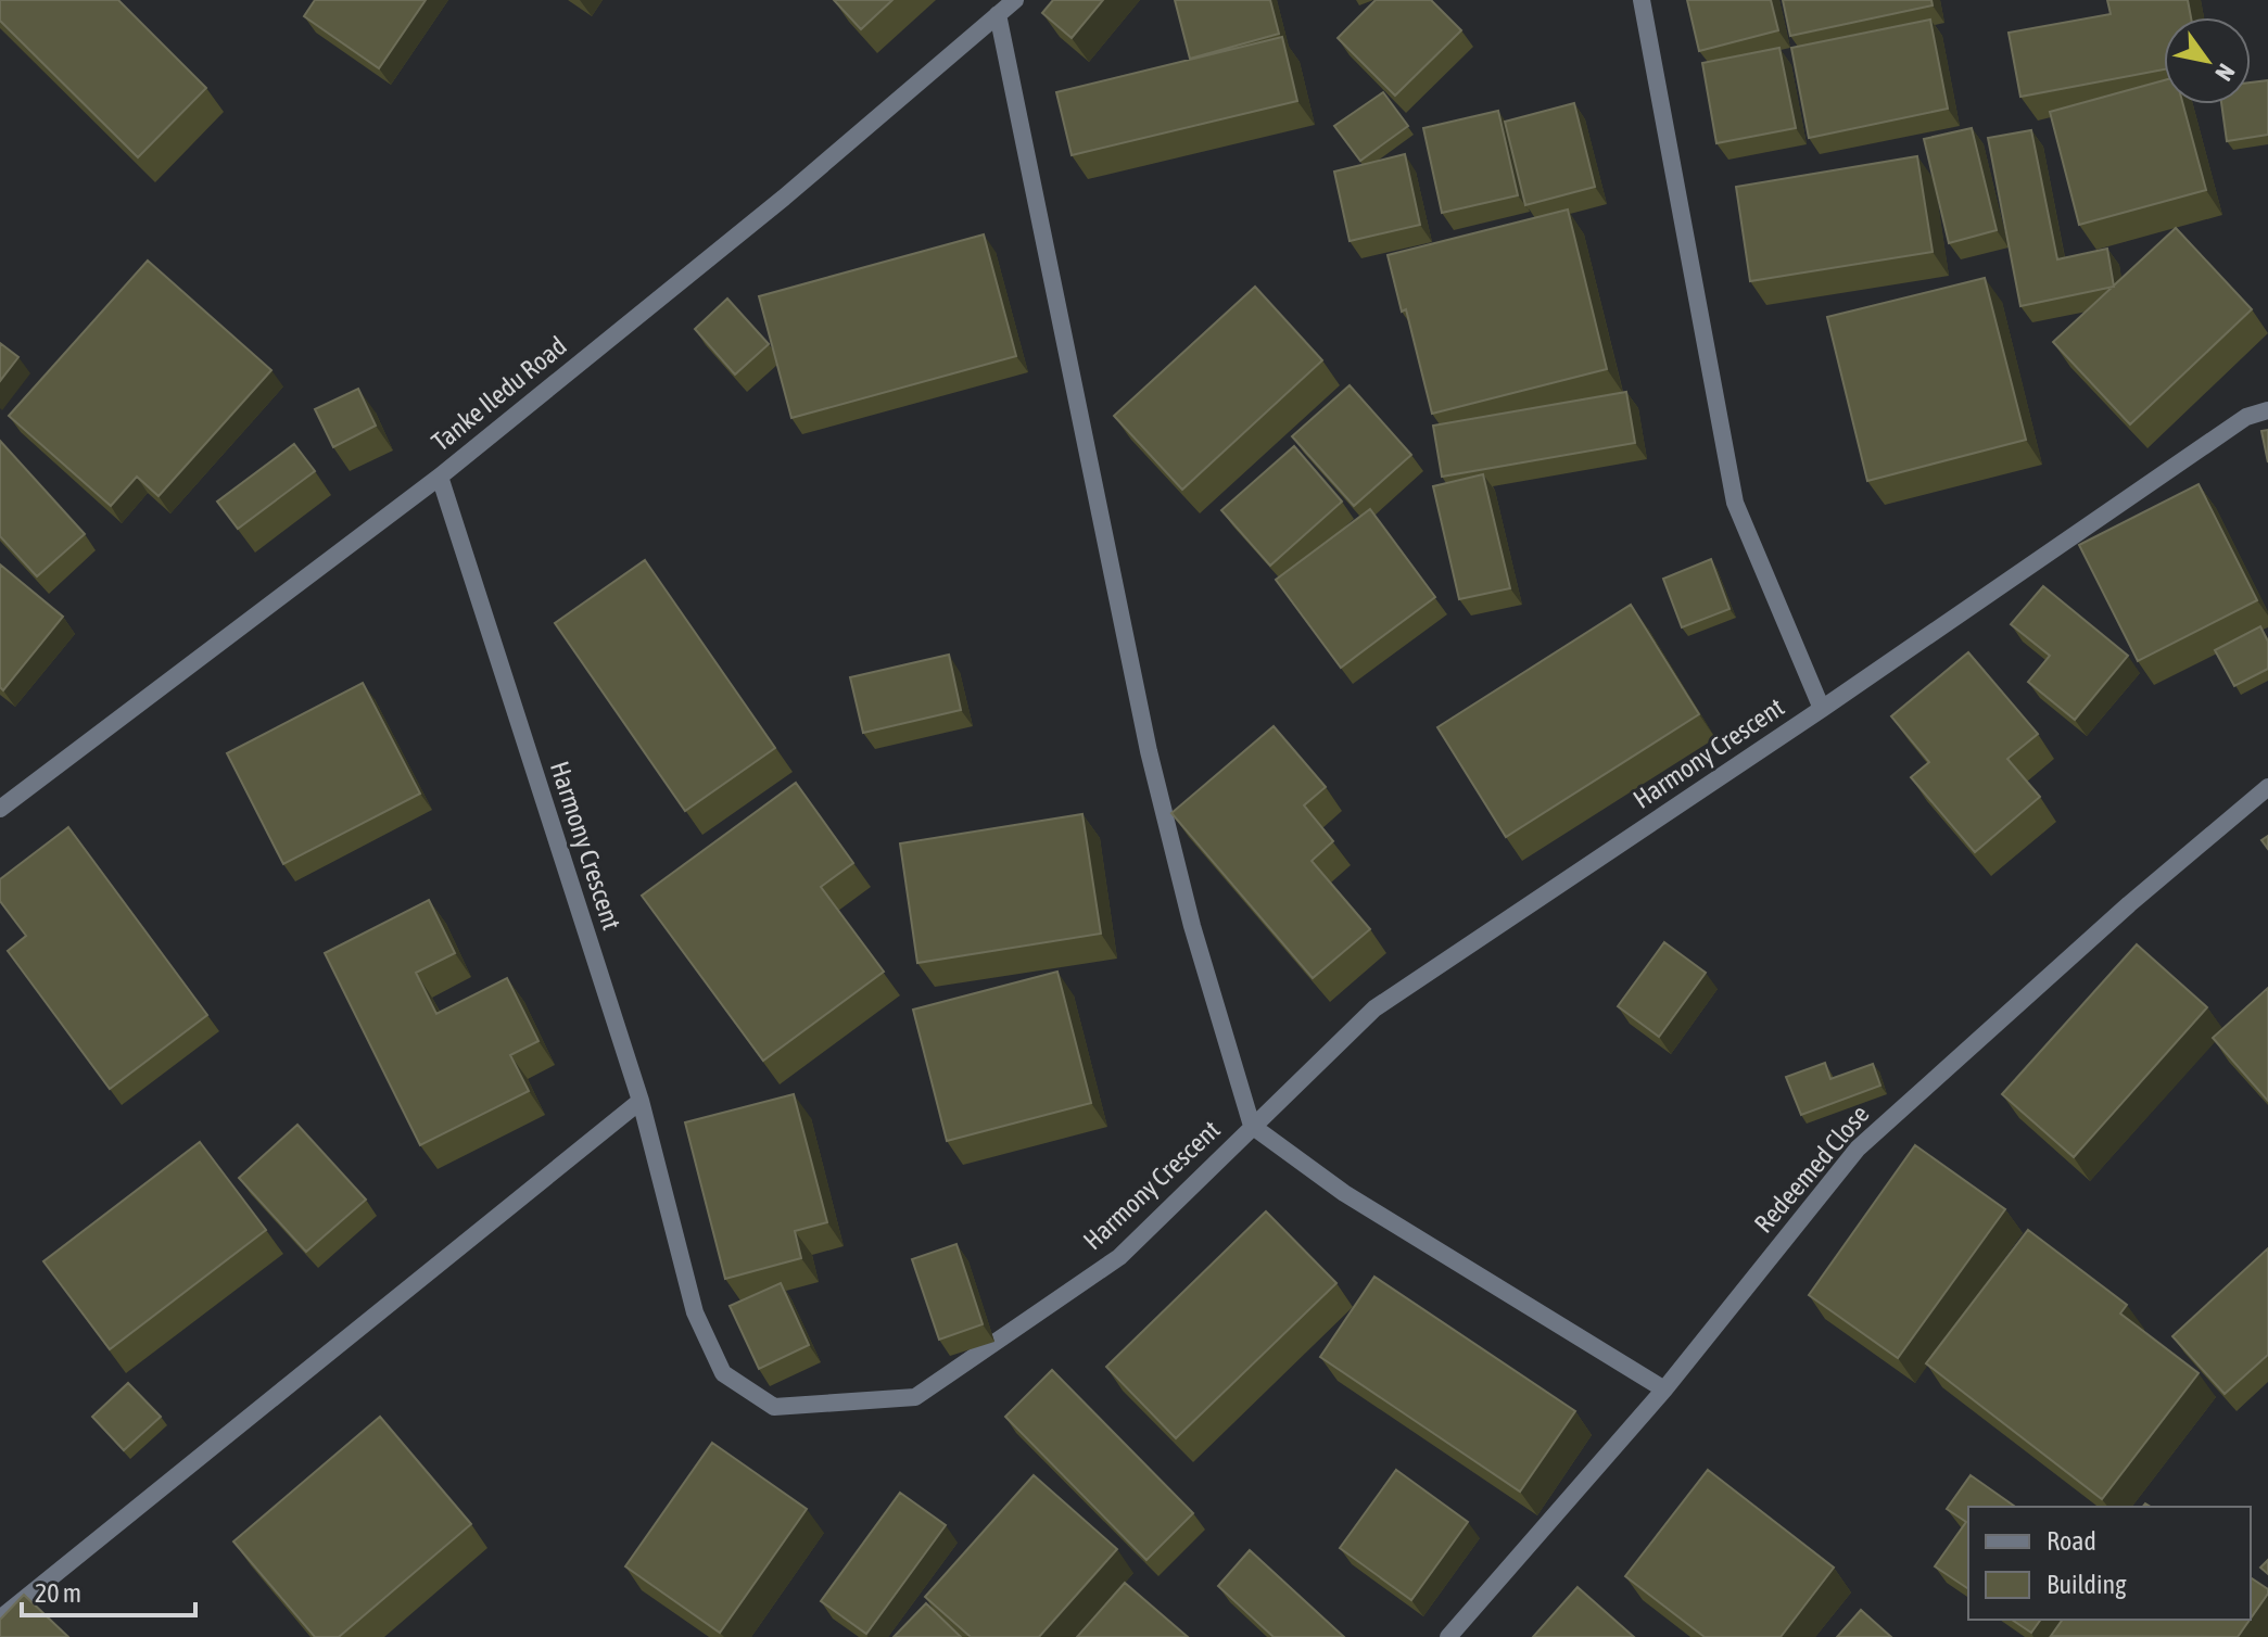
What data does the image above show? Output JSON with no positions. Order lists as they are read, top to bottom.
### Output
{
  "streets": {
    "street": ["Tanke Iledu Road", "Harmony Crescent", "Redeemed Close"]
  },
  "crossings": [
    ["Tanke Iledu Road", "Harmony Crescent"]
  ],
  "legend": ["Road", "Building"],
  "scale_bar": "20 m",
  "north": "bottom right"
}
